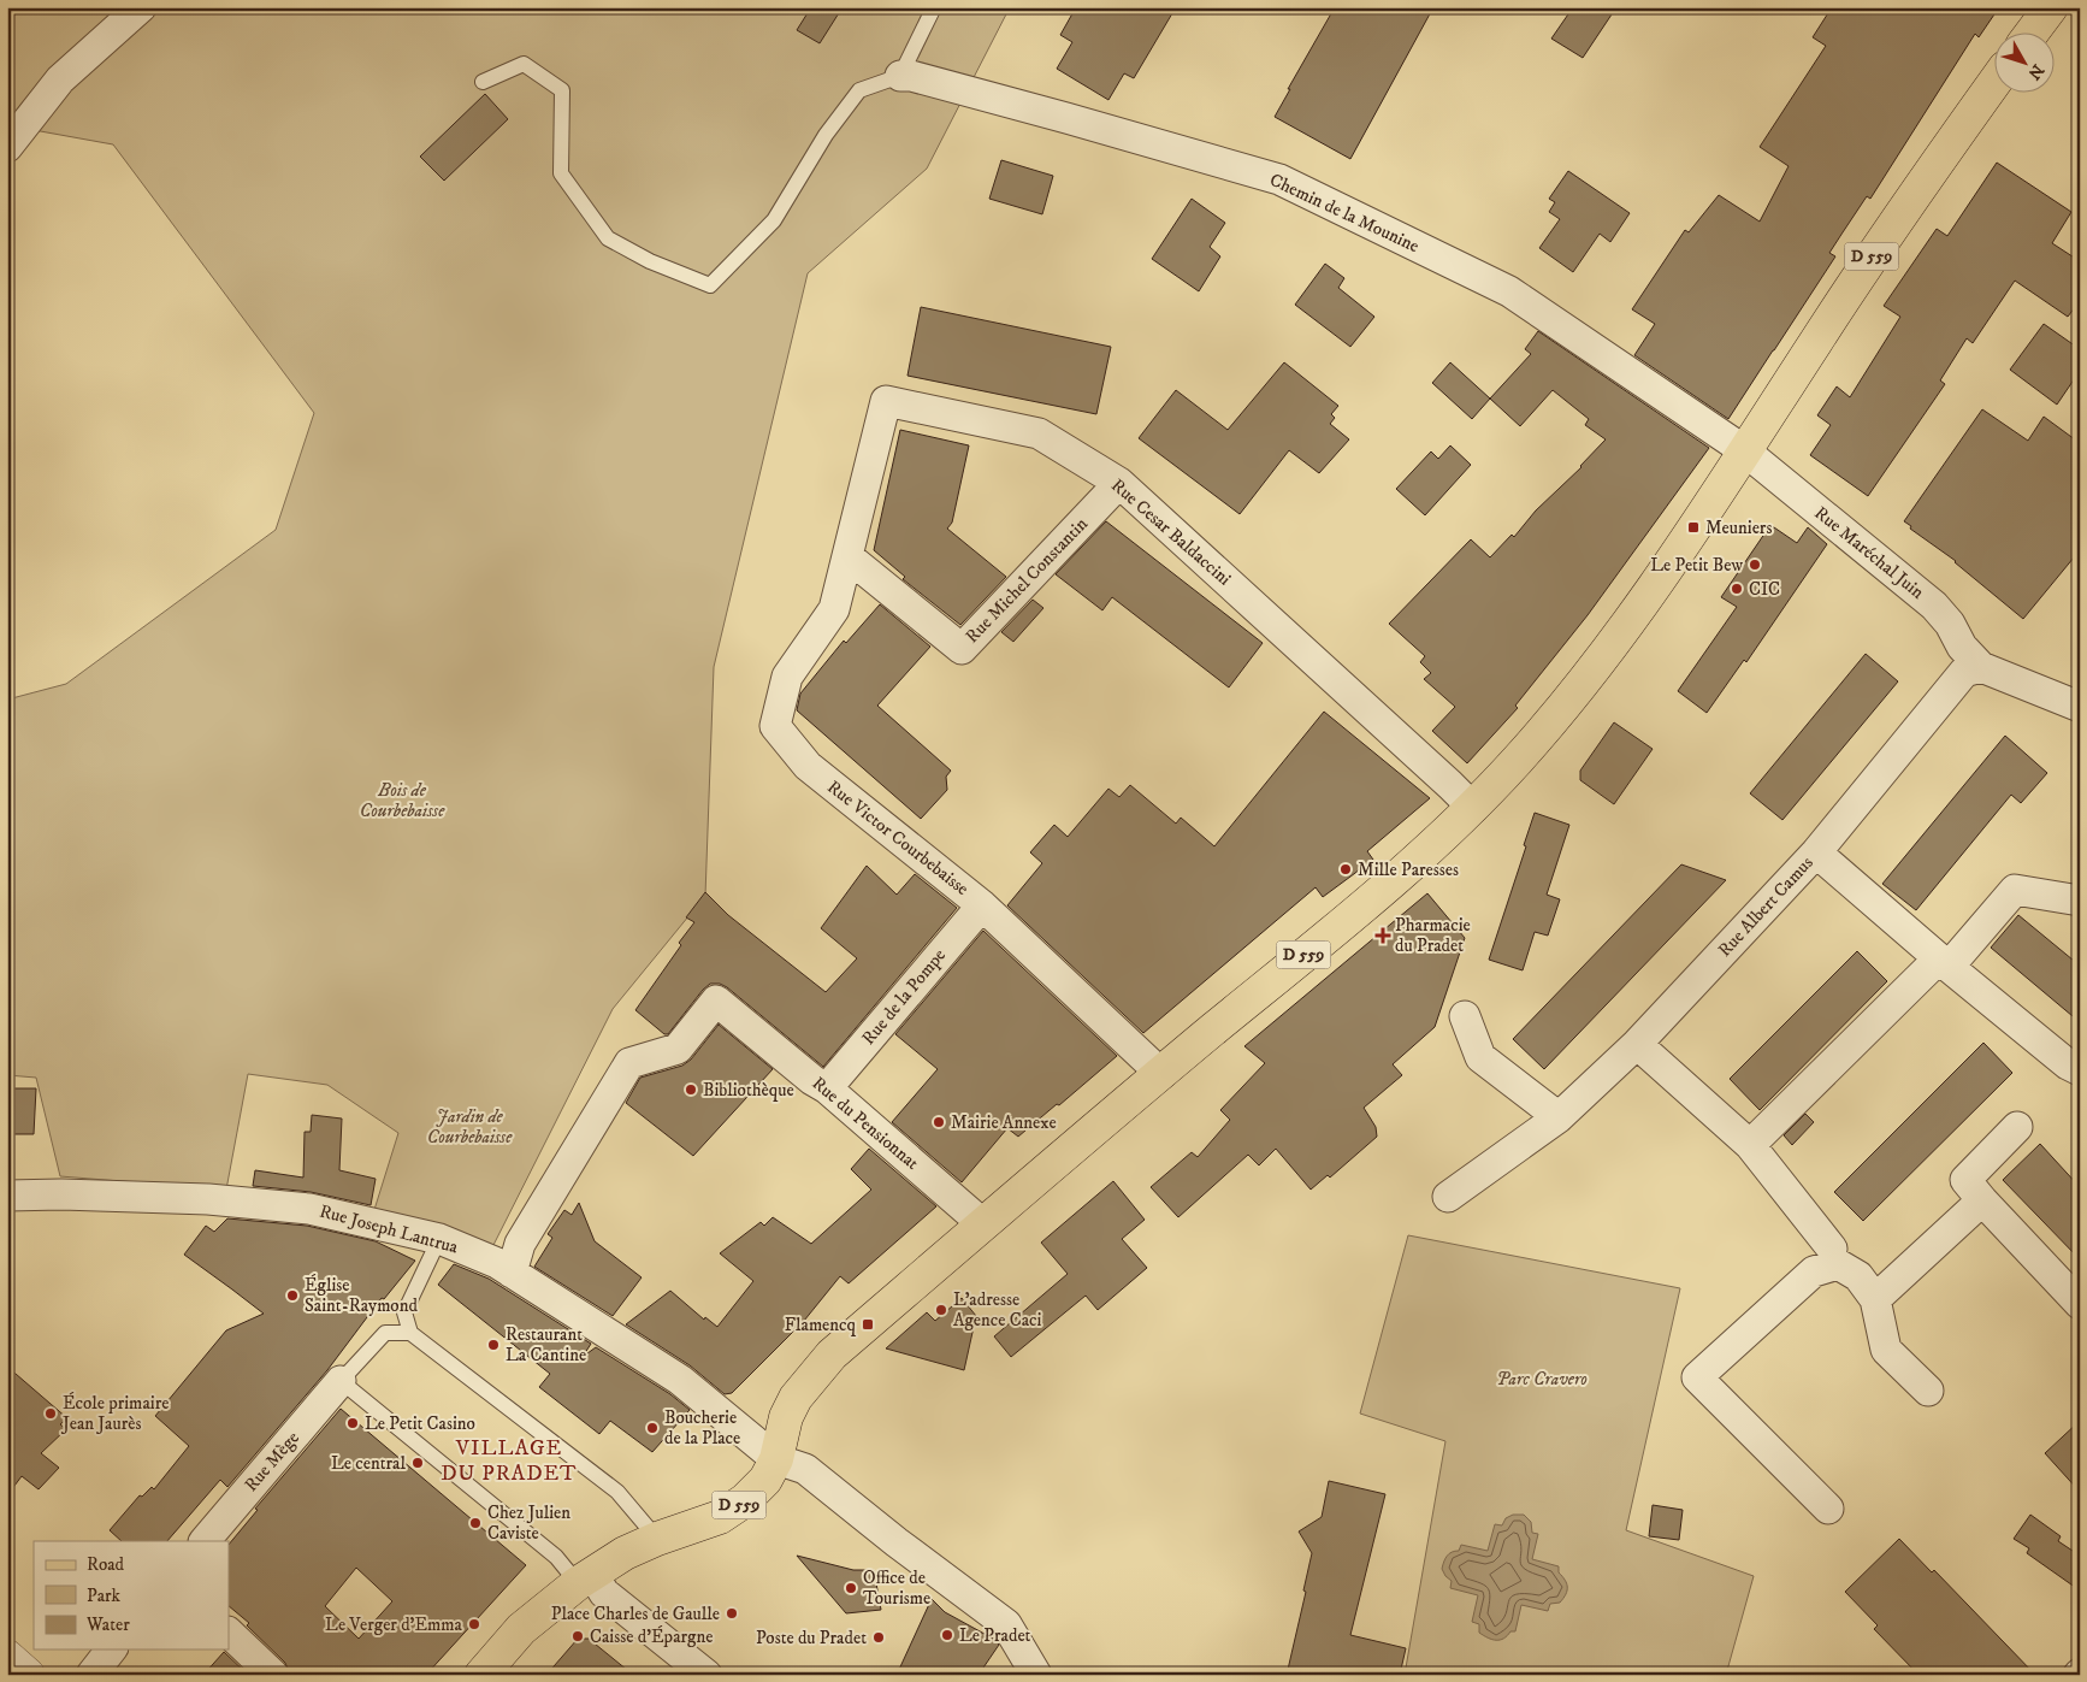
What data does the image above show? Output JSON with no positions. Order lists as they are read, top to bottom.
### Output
{
  "streets": {
    "main road": ["D 559"],
    "street": [
      "Chemin de la Mounine",
      "Rue Cesar Baldaccini",
      "Rue Maréchal Juin",
      "Rue Michel Constantin",
      "Rue Victor Courbebaisse",
      "Rue Albert Camus",
      "Rue de la Pompe",
      "Rue du Pensionnat",
      "Rue Joseph Lantrua",
      "Rue Mège"
    ]
  },
  "crossings": [
    ["Chemin de la Mounine", "D 559"],
    ["Chemin de la Mounine", "Rue Maréchal Juin"],
    ["D 559", "Rue Cesar Baldaccini"],
    ["D 559", "Rue Maréchal Juin"],
    ["D 559", "Rue Victor Courbebaisse"],
    ["D 559", "Rue du Pensionnat"],
    ["D 559", "Rue Joseph Lantrua"],
    ["Rue Cesar Baldaccini", "Rue Michel Constantin"],
    ["Rue Cesar Baldaccini", "Rue Victor Courbebaisse"],
    ["Rue Maréchal Juin", "Rue Albert Camus"],
    ["Rue Michel Constantin", "Rue Victor Courbebaisse"],
    ["Rue Victor Courbebaisse", "Rue de la Pompe"],
    ["Rue de la Pompe", "Rue du Pensionnat"],
    ["Rue du Pensionnat", "Rue Joseph Lantrua"]
  ],
  "districts": ["VILLAGE DU PRADET"],
  "parks": ["Bois de Courbebaisse", "Jardin de Courbebaisse", "Parc Cravero"],
  "places": {
    "transit": ["Meuniers", "Flamencq"],
    "other": [
      "Le Petit Bew",
      "CIC",
      "Mille Paresses",
      "Bibliothèque",
      "Mairie Annexe",
      "Église Saint-Raymond",
      "L'adresse Agence Caci",
      "Restaurant La Cantine",
      "École primaire Jean Jaurès",
      "Le Petit Casino",
      "Boucherie de la Place",
      "Le central",
      "Chez Julien Caviste",
      "Office de Tourisme",
      "Place Charles de Gaulle",
      "Le Verger d'Emma",
      "Le Pradet",
      "Caisse d'Épargne",
      "Poste du Pradet"
    ],
    "health": ["Pharmacie du Pradet"]
  },
  "legend": ["Road", "Park", "Water"],
  "north": "bottom right"
}
